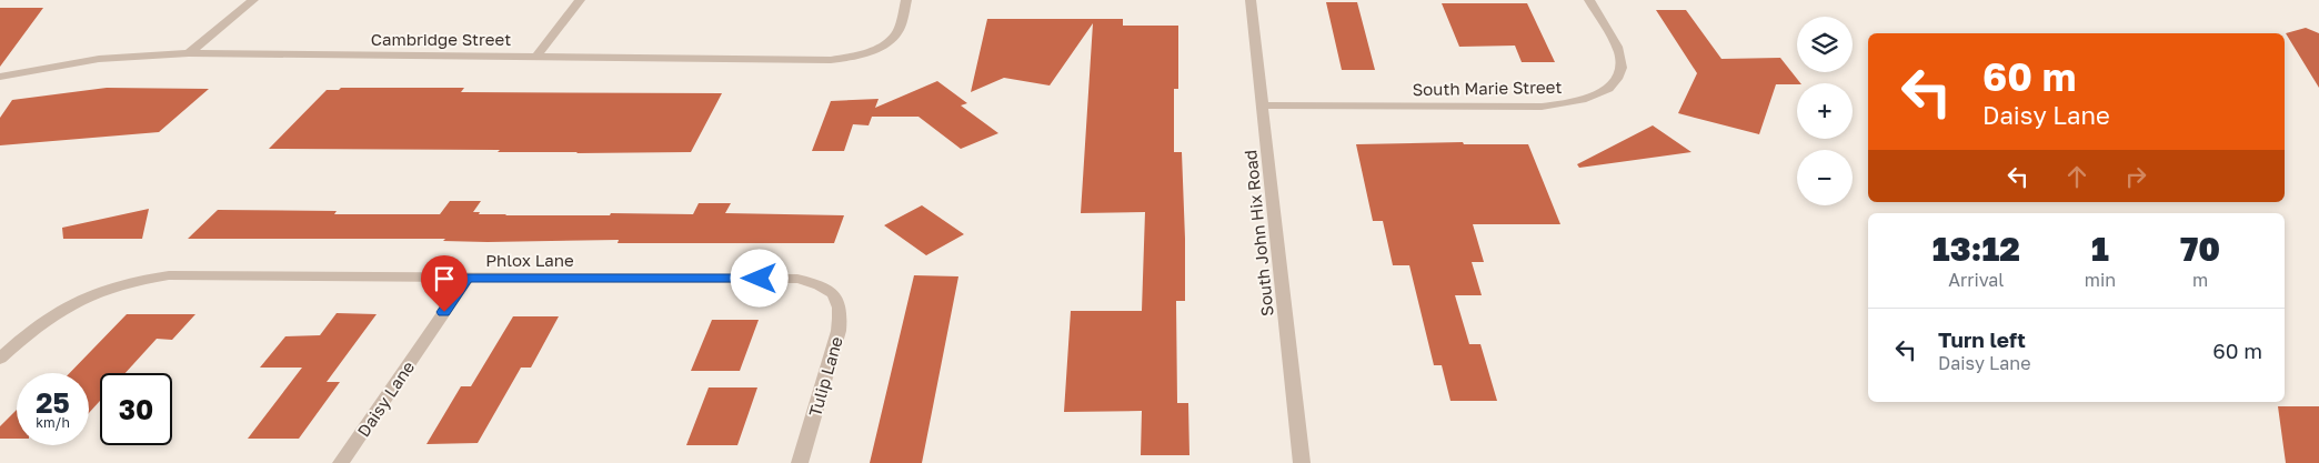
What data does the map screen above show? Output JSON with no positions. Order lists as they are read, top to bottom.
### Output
{
  "streets": {
    "street": [
      "Cambridge Street",
      "South Marie Street",
      "South John Hix Road",
      "Phlox Lane",
      "Tulip Lane",
      "Daisy Lane"
    ]
  },
  "crossings": [
    ["South Marie Street", "South John Hix Road"],
    ["Phlox Lane", "Tulip Lane"],
    ["Phlox Lane", "Daisy Lane"]
  ],
  "page": {
    "map_buttons": ["+", "−"],
    "turn": ["60 m", "Daisy Lane"],
    "eta": [
      "13:12",
      "Arrival",
      "1",
      "min",
      "70",
      "m"
    ],
    "list": [
      {
        "name": "Turn left",
        "note": "Daisy Lane",
        "value": "60 m"
      }
    ],
    "speed": "25 km/h",
    "limit": "30"
  }
}
